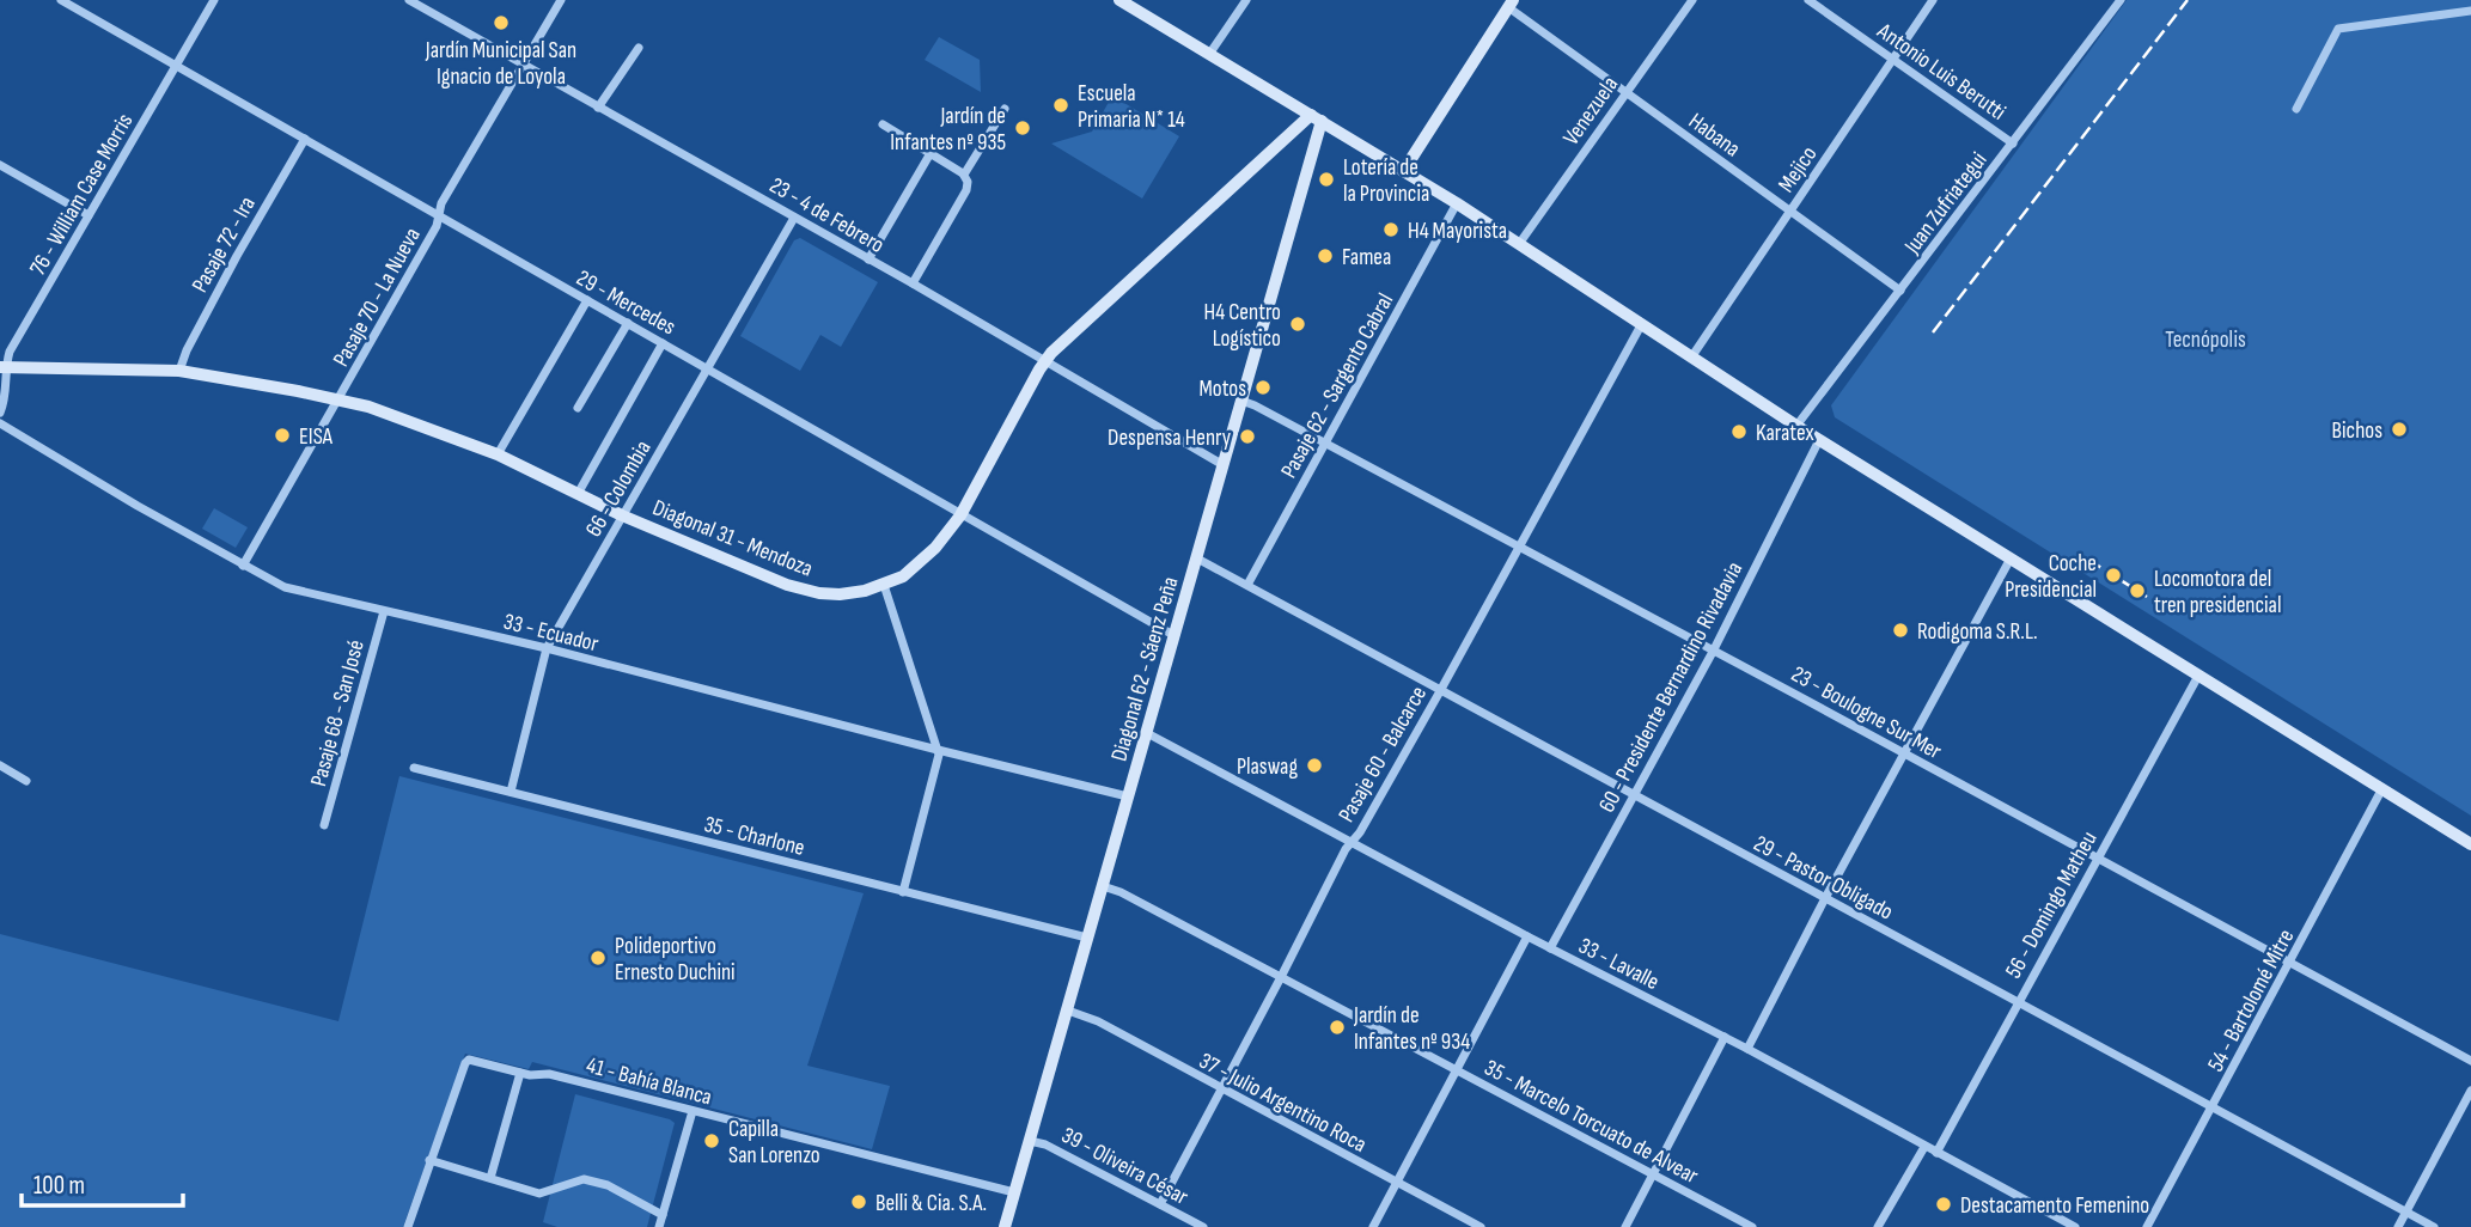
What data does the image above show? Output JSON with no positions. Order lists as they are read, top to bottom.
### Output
{
  "streets": {
    "street": [
      "Antonio Luis Berutti",
      "Venezuela",
      "Habana",
      "Mejico",
      "76 - William Case Morris",
      "Juan Zufriategui",
      "23 - 4 de Febrero",
      "Pasaje 72 - Ira",
      "Pasaje 70 - La Nueva",
      "29 - Mercedes",
      "Pasaje 62 - Sargento Cabral",
      "66 - Colombia",
      "Diagonal 31 - Mendoza",
      "33 - Ecuador",
      "Diagonal 62 - Sáenz Peña",
      "60 - Presidente Bernardino Rivadavia",
      "23 - Boulogne Sur Mer",
      "Pasaje 68 - San José",
      "Pasaje 60 - Balcarce",
      "35 - Charlone",
      "29 - Pastor Obligado",
      "56 - Domingo Matheu",
      "33 - Lavalle",
      "54 - Bartolomé Mitre",
      "41 - Bahía Blanca",
      "37 - Julio Argentino Roca",
      "35 - Marcelo Torcuato de Alvear",
      "39 - Oliveira César"
    ]
  },
  "crossings": [
    ["Antonio Luis Berutti", "Mejico"],
    ["Antonio Luis Berutti", "Juan Zufriategui"],
    ["Venezuela", "Habana"],
    ["Habana", "Mejico"],
    ["Habana", "Juan Zufriategui"],
    ["76 - William Case Morris", "29 - Mercedes"],
    ["76 - William Case Morris", "Diagonal 31 - Mendoza"],
    ["23 - 4 de Febrero", "Pasaje 70 - La Nueva"],
    ["23 - 4 de Febrero", "66 - Colombia"],
    ["23 - 4 de Febrero", "Diagonal 31 - Mendoza"],
    ["23 - 4 de Febrero", "Diagonal 62 - Sáenz Peña"],
    ["Pasaje 72 - Ira", "29 - Mercedes"],
    ["Pasaje 72 - Ira", "Diagonal 31 - Mendoza"],
    ["Pasaje 70 - La Nueva", "29 - Mercedes"],
    ["Pasaje 70 - La Nueva", "Diagonal 31 - Mendoza"],
    ["Pasaje 70 - La Nueva", "33 - Ecuador"],
    ["29 - Mercedes", "66 - Colombia"],
    ["29 - Mercedes", "Diagonal 31 - Mendoza"],
    ["29 - Mercedes", "Diagonal 62 - Sáenz Peña"],
    ["Pasaje 62 - Sargento Cabral", "23 - Boulogne Sur Mer"],
    ["Pasaje 62 - Sargento Cabral", "29 - Pastor Obligado"],
    ["66 - Colombia", "Diagonal 31 - Mendoza"],
    ["66 - Colombia", "33 - Ecuador"],
    ["66 - Colombia", "35 - Charlone"],
    ["Diagonal 31 - Mendoza", "Diagonal 62 - Sáenz Peña"],
    ["33 - Ecuador", "Diagonal 62 - Sáenz Peña"],
    ["33 - Ecuador", "Pasaje 68 - San José"],
    ["Diagonal 62 - Sáenz Peña", "23 - Boulogne Sur Mer"],
    ["Diagonal 62 - Sáenz Peña", "35 - Charlone"],
    ["Diagonal 62 - Sáenz Peña", "29 - Pastor Obligado"],
    ["Diagonal 62 - Sáenz Peña", "33 - Lavalle"],
    ["Diagonal 62 - Sáenz Peña", "41 - Bahía Blanca"],
    ["Diagonal 62 - Sáenz Peña", "37 - Julio Argentino Roca"],
    ["Diagonal 62 - Sáenz Peña", "35 - Marcelo Torcuato de Alvear"],
    ["Diagonal 62 - Sáenz Peña", "39 - Oliveira César"],
    ["60 - Presidente Bernardino Rivadavia", "23 - Boulogne Sur Mer"],
    ["60 - Presidente Bernardino Rivadavia", "29 - Pastor Obligado"],
    ["60 - Presidente Bernardino Rivadavia", "33 - Lavalle"],
    ["23 - Boulogne Sur Mer", "Pasaje 60 - Balcarce"],
    ["23 - Boulogne Sur Mer", "56 - Domingo Matheu"],
    ["23 - Boulogne Sur Mer", "54 - Bartolomé Mitre"],
    ["Pasaje 60 - Balcarce", "29 - Pastor Obligado"],
    ["Pasaje 60 - Balcarce", "33 - Lavalle"],
    ["Pasaje 60 - Balcarce", "37 - Julio Argentino Roca"],
    ["Pasaje 60 - Balcarce", "35 - Marcelo Torcuato de Alvear"],
    ["Pasaje 60 - Balcarce", "39 - Oliveira César"],
    ["29 - Pastor Obligado", "56 - Domingo Matheu"],
    ["29 - Pastor Obligado", "54 - Bartolomé Mitre"],
    ["56 - Domingo Matheu", "33 - Lavalle"]
  ],
  "parks": ["Tecnópolis"],
  "places": [
    "Jardín Municipal San Ignacio de Loyola",
    "Escuela Primaria N* 14",
    "Jardín de Infantes nº 935",
    "Lotería de la Provincia",
    "H4 Mayorista",
    "Famea",
    "H4 Centro Logístico",
    "Motos",
    "Bichos",
    "Karatex",
    "EISA",
    "Despensa Henry",
    "Coche Presidencial",
    "Locomotora del tren presidencial",
    "Rodigoma S.R.L.",
    "Plaswag",
    "Polideportivo Ernesto Duchini",
    "Jardín de Infantes nº 934",
    "Capilla San Lorenzo",
    "Belli & Cia. S.A.",
    "Destacamento Femenino"
  ],
  "scale_bar": "100 m"
}
